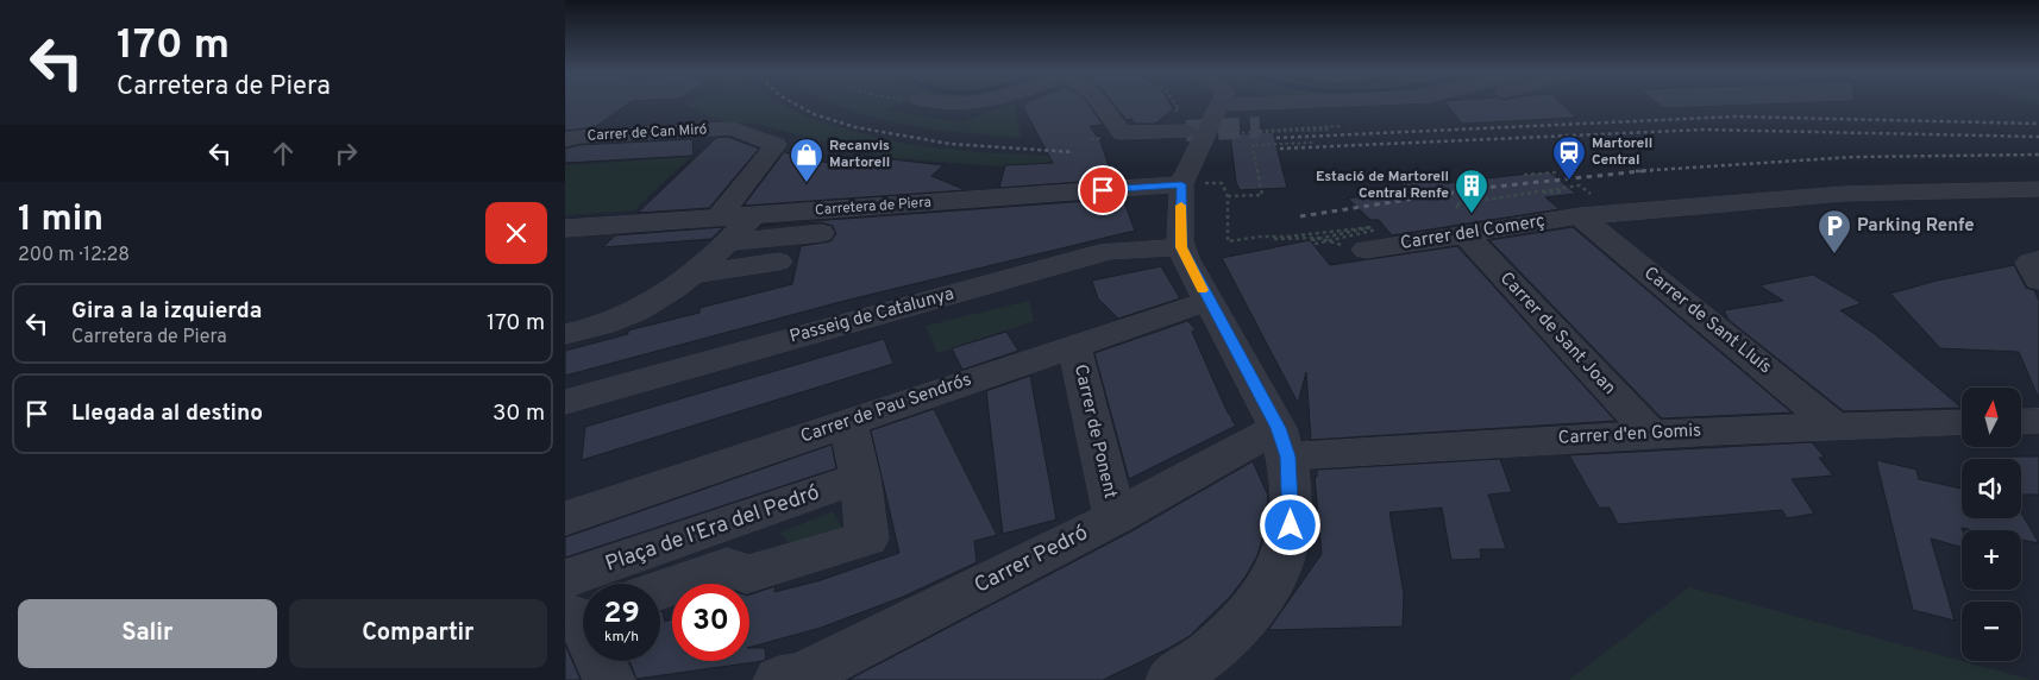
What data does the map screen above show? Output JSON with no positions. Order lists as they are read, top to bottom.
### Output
{
  "streets": {
    "street": [
      "Carrer de Can Miró",
      "Carretera de Piera",
      "Carrer del Comerç",
      "Passeig de Catalunya",
      "Carrer de Sant Lluís",
      "Carrer de Sant Joan",
      "Carrer de Pau Sendrós",
      "Carrer de Ponent",
      "Carrer d'en Gomis",
      "Plaça de l'Era del Pedró",
      "Carrer Pedró"
    ]
  },
  "crossings": [
    ["Carrer de Can Miró", "Carretera de Piera"],
    ["Carrer del Comerç", "Carrer de Sant Lluís"],
    ["Carrer del Comerç", "Carrer de Sant Joan"],
    ["Carrer de Sant Lluís", "Carrer d'en Gomis"],
    ["Carrer de Sant Joan", "Carrer d'en Gomis"],
    ["Carrer de Pau Sendrós", "Carrer de Ponent"],
    ["Carrer de Pau Sendrós", "Plaça de l'Era del Pedró"],
    ["Carrer de Ponent", "Carrer Pedró"],
    ["Carrer d'en Gomis", "Carrer Pedró"]
  ],
  "places": {
    "station": ["Martorell Central"],
    "shop": ["Recanvis Martorell"],
    "building": ["Estació de Martorell Central Renfe"],
    "parking": ["Parking Renfe"]
  },
  "north": "top",
  "page": {
    "turn": ["170 m", "Carretera de Piera"],
    "heading": ["1 min", "200 m · 12:28"],
    "list": [
      {
        "name": "Gira a la izquierda",
        "note": "Carretera de Piera",
        "value": "170 m"
      },
      {
        "name": "Llegada al destino",
        "value": "30 m"
      }
    ],
    "map_buttons": ["+", "−"],
    "speed": "29 km/h",
    "limit": "30",
    "buttons": ["Salir", "Compartir"]
  }
}
